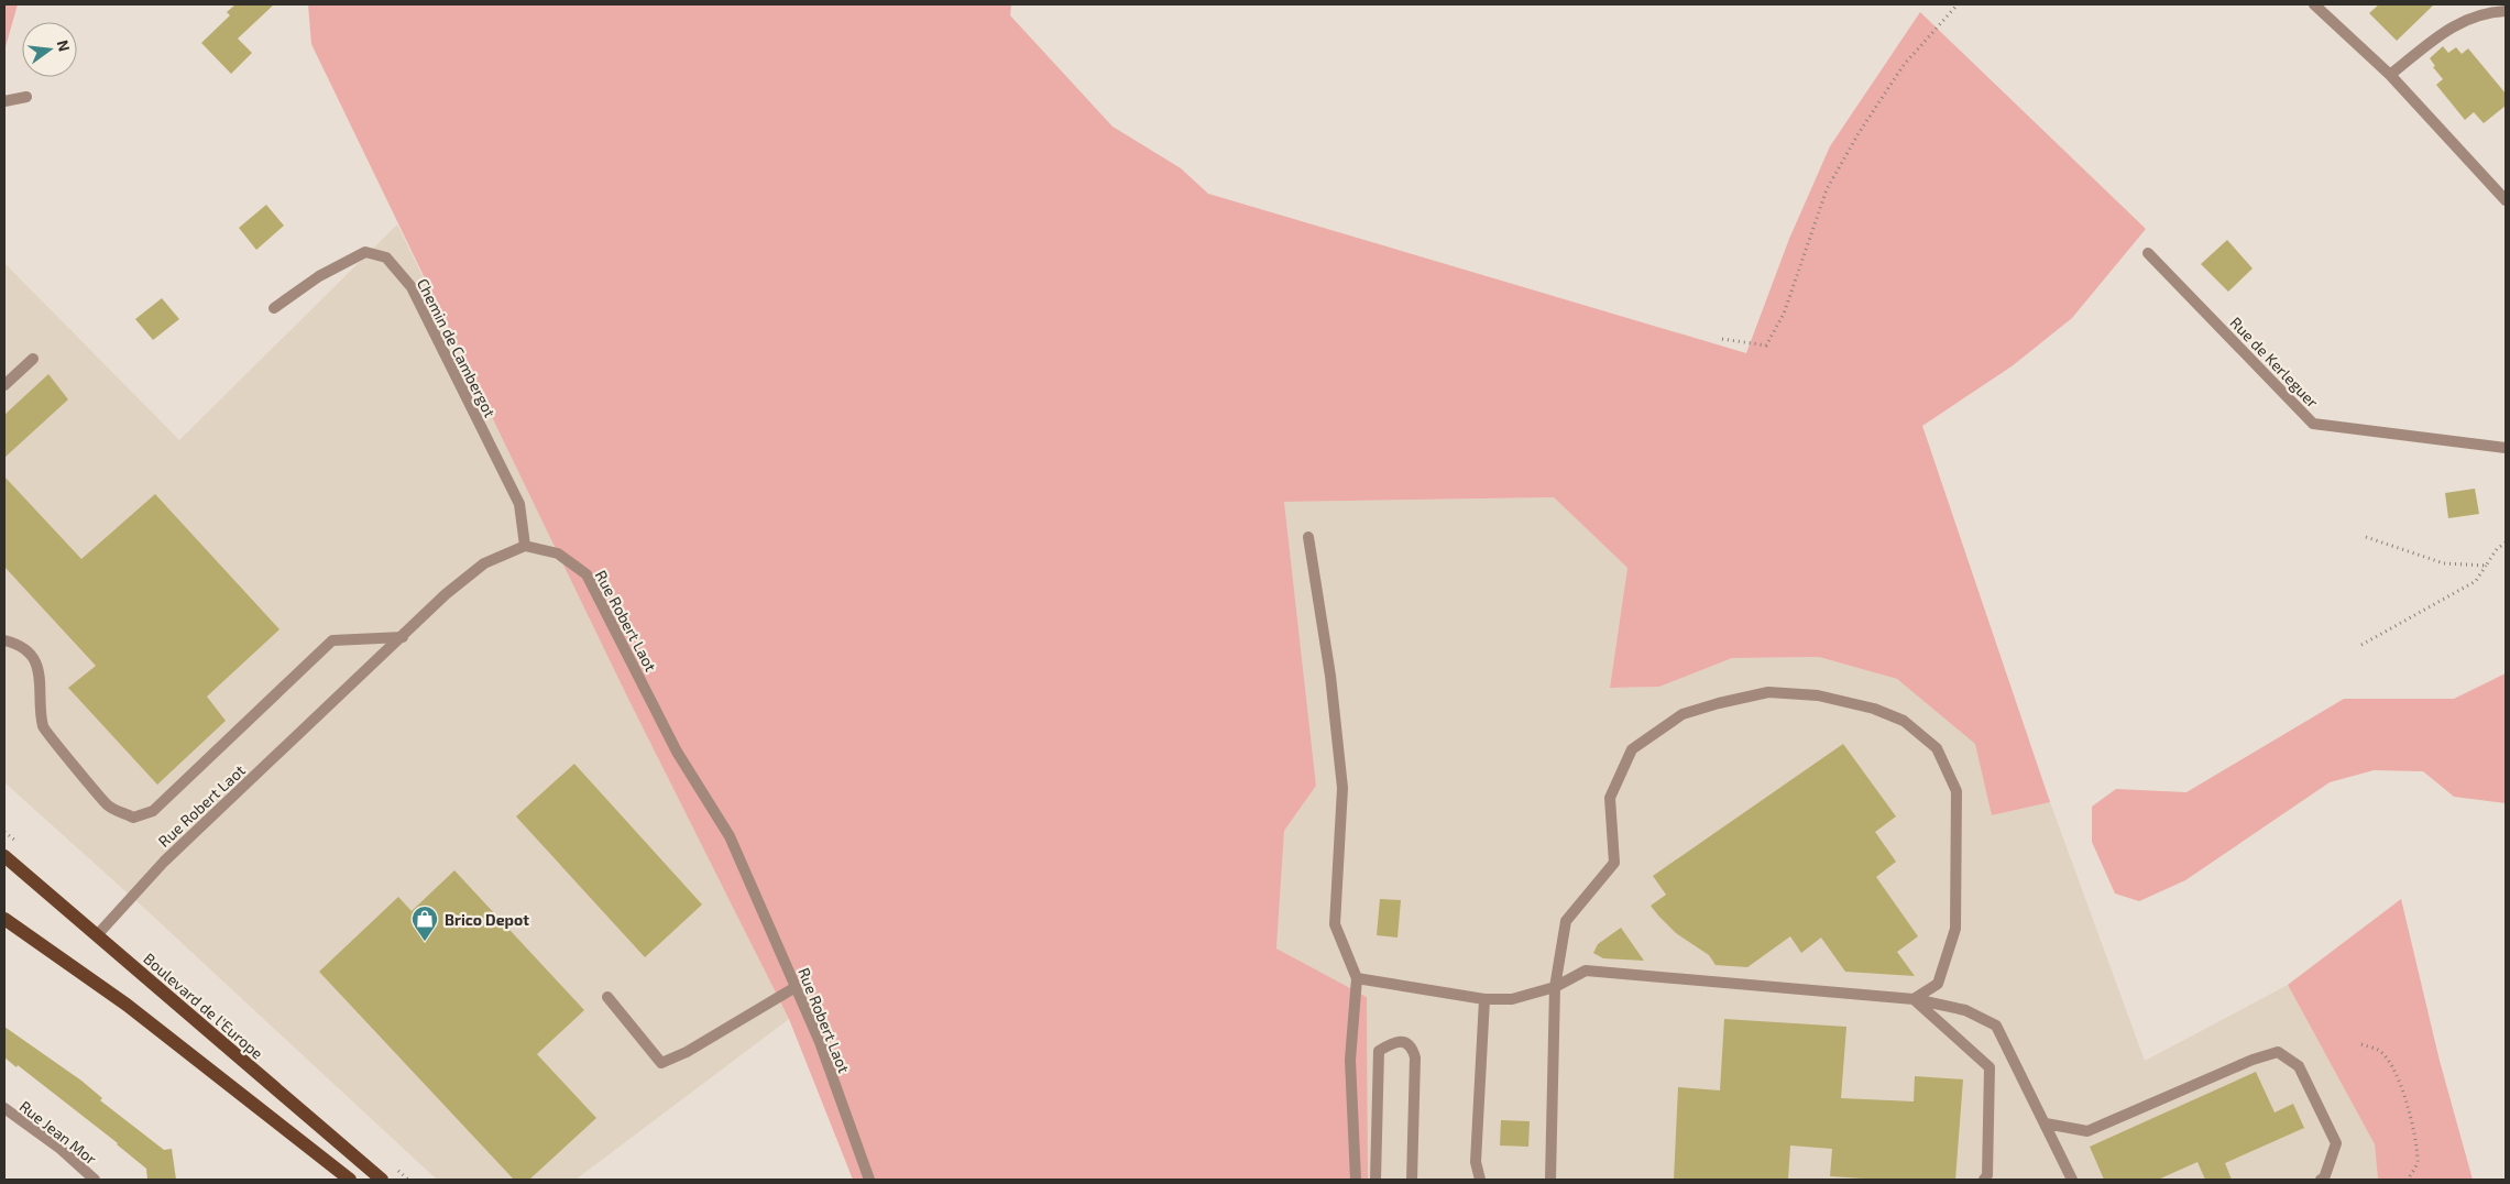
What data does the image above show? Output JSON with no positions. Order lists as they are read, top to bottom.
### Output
{
  "streets": {
    "main road": ["Boulevard de l'Europe"],
    "street": [
      "Chemin de Cambergot",
      "Rue de Kerleguer",
      "Rue Robert Laot",
      "Rue Jean Mor"
    ]
  },
  "crossings": [
    ["Chemin de Cambergot", "Rue Robert Laot"],
    ["Rue Robert Laot", "Boulevard de l'Europe"]
  ],
  "places": {
    "shop": ["Brico Depot"]
  },
  "north": "right"
}
